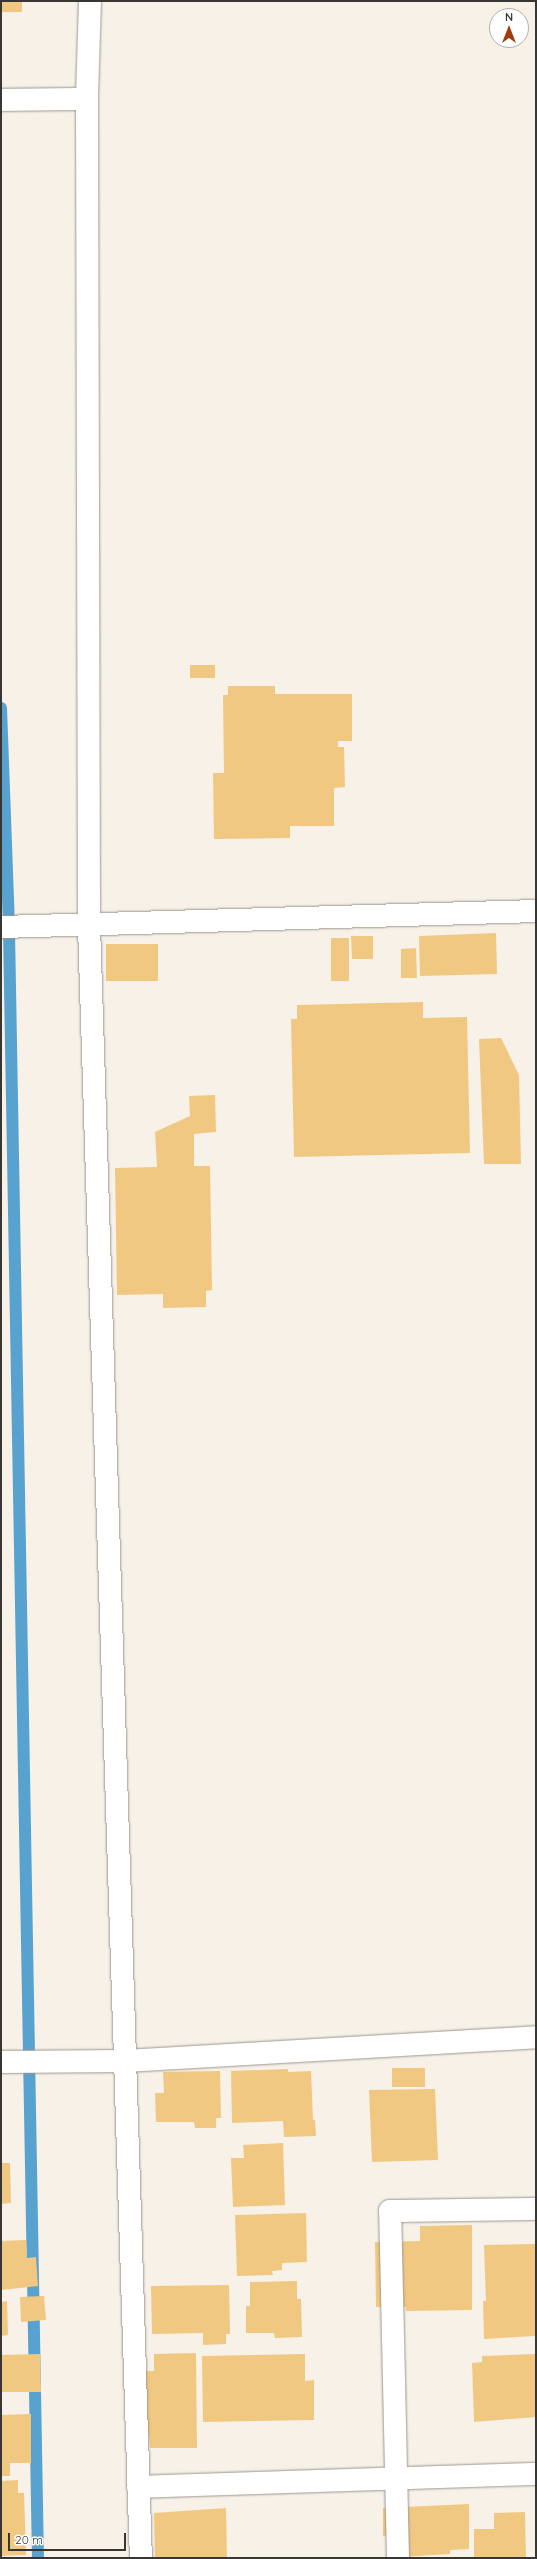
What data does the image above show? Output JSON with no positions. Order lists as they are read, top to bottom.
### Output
{
  "scale_bar": "20 m",
  "north": "top"
}
